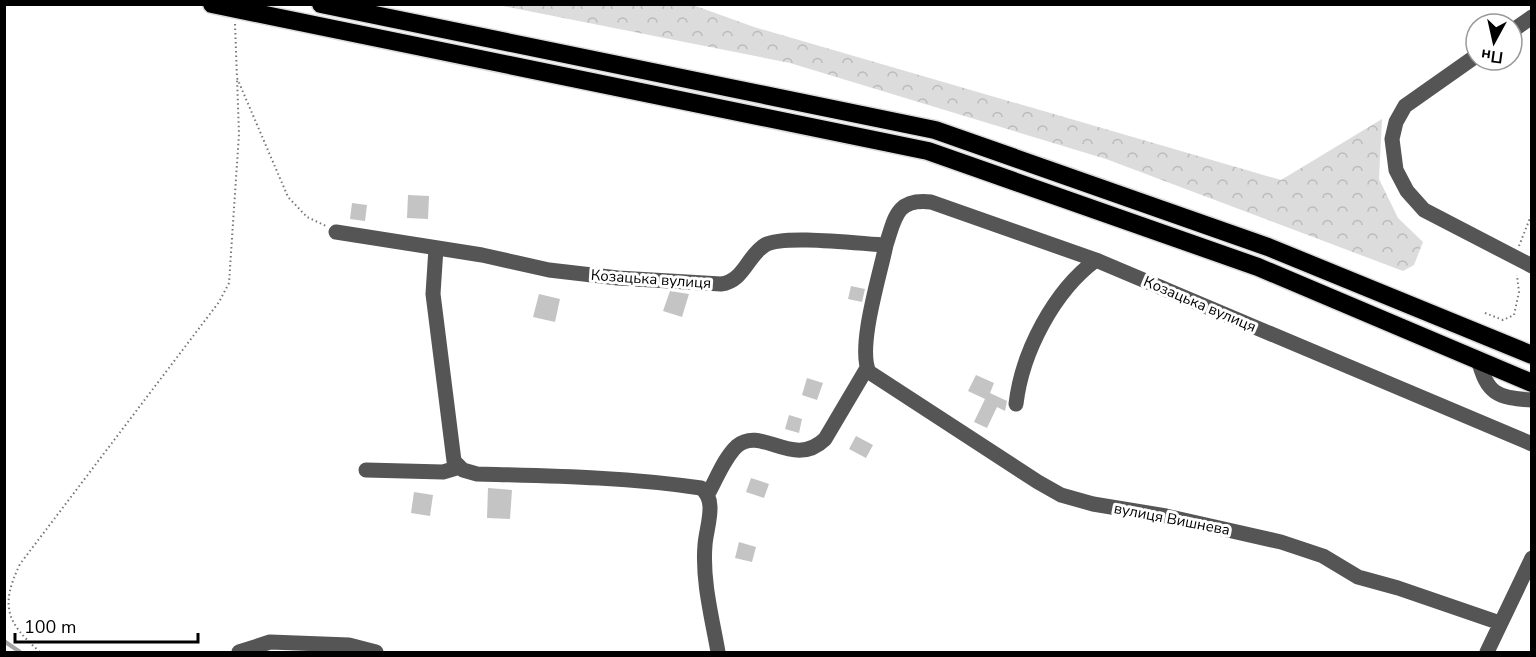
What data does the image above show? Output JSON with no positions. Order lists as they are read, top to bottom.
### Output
{
  "streets": {
    "street": ["Козацька вулиця", "вулиця Вишнева"]
  },
  "crossings": [
    ["Козацька вулиця", "вулиця Вишнева"]
  ],
  "scale_bar": "100 m",
  "north": "bottom"
}
